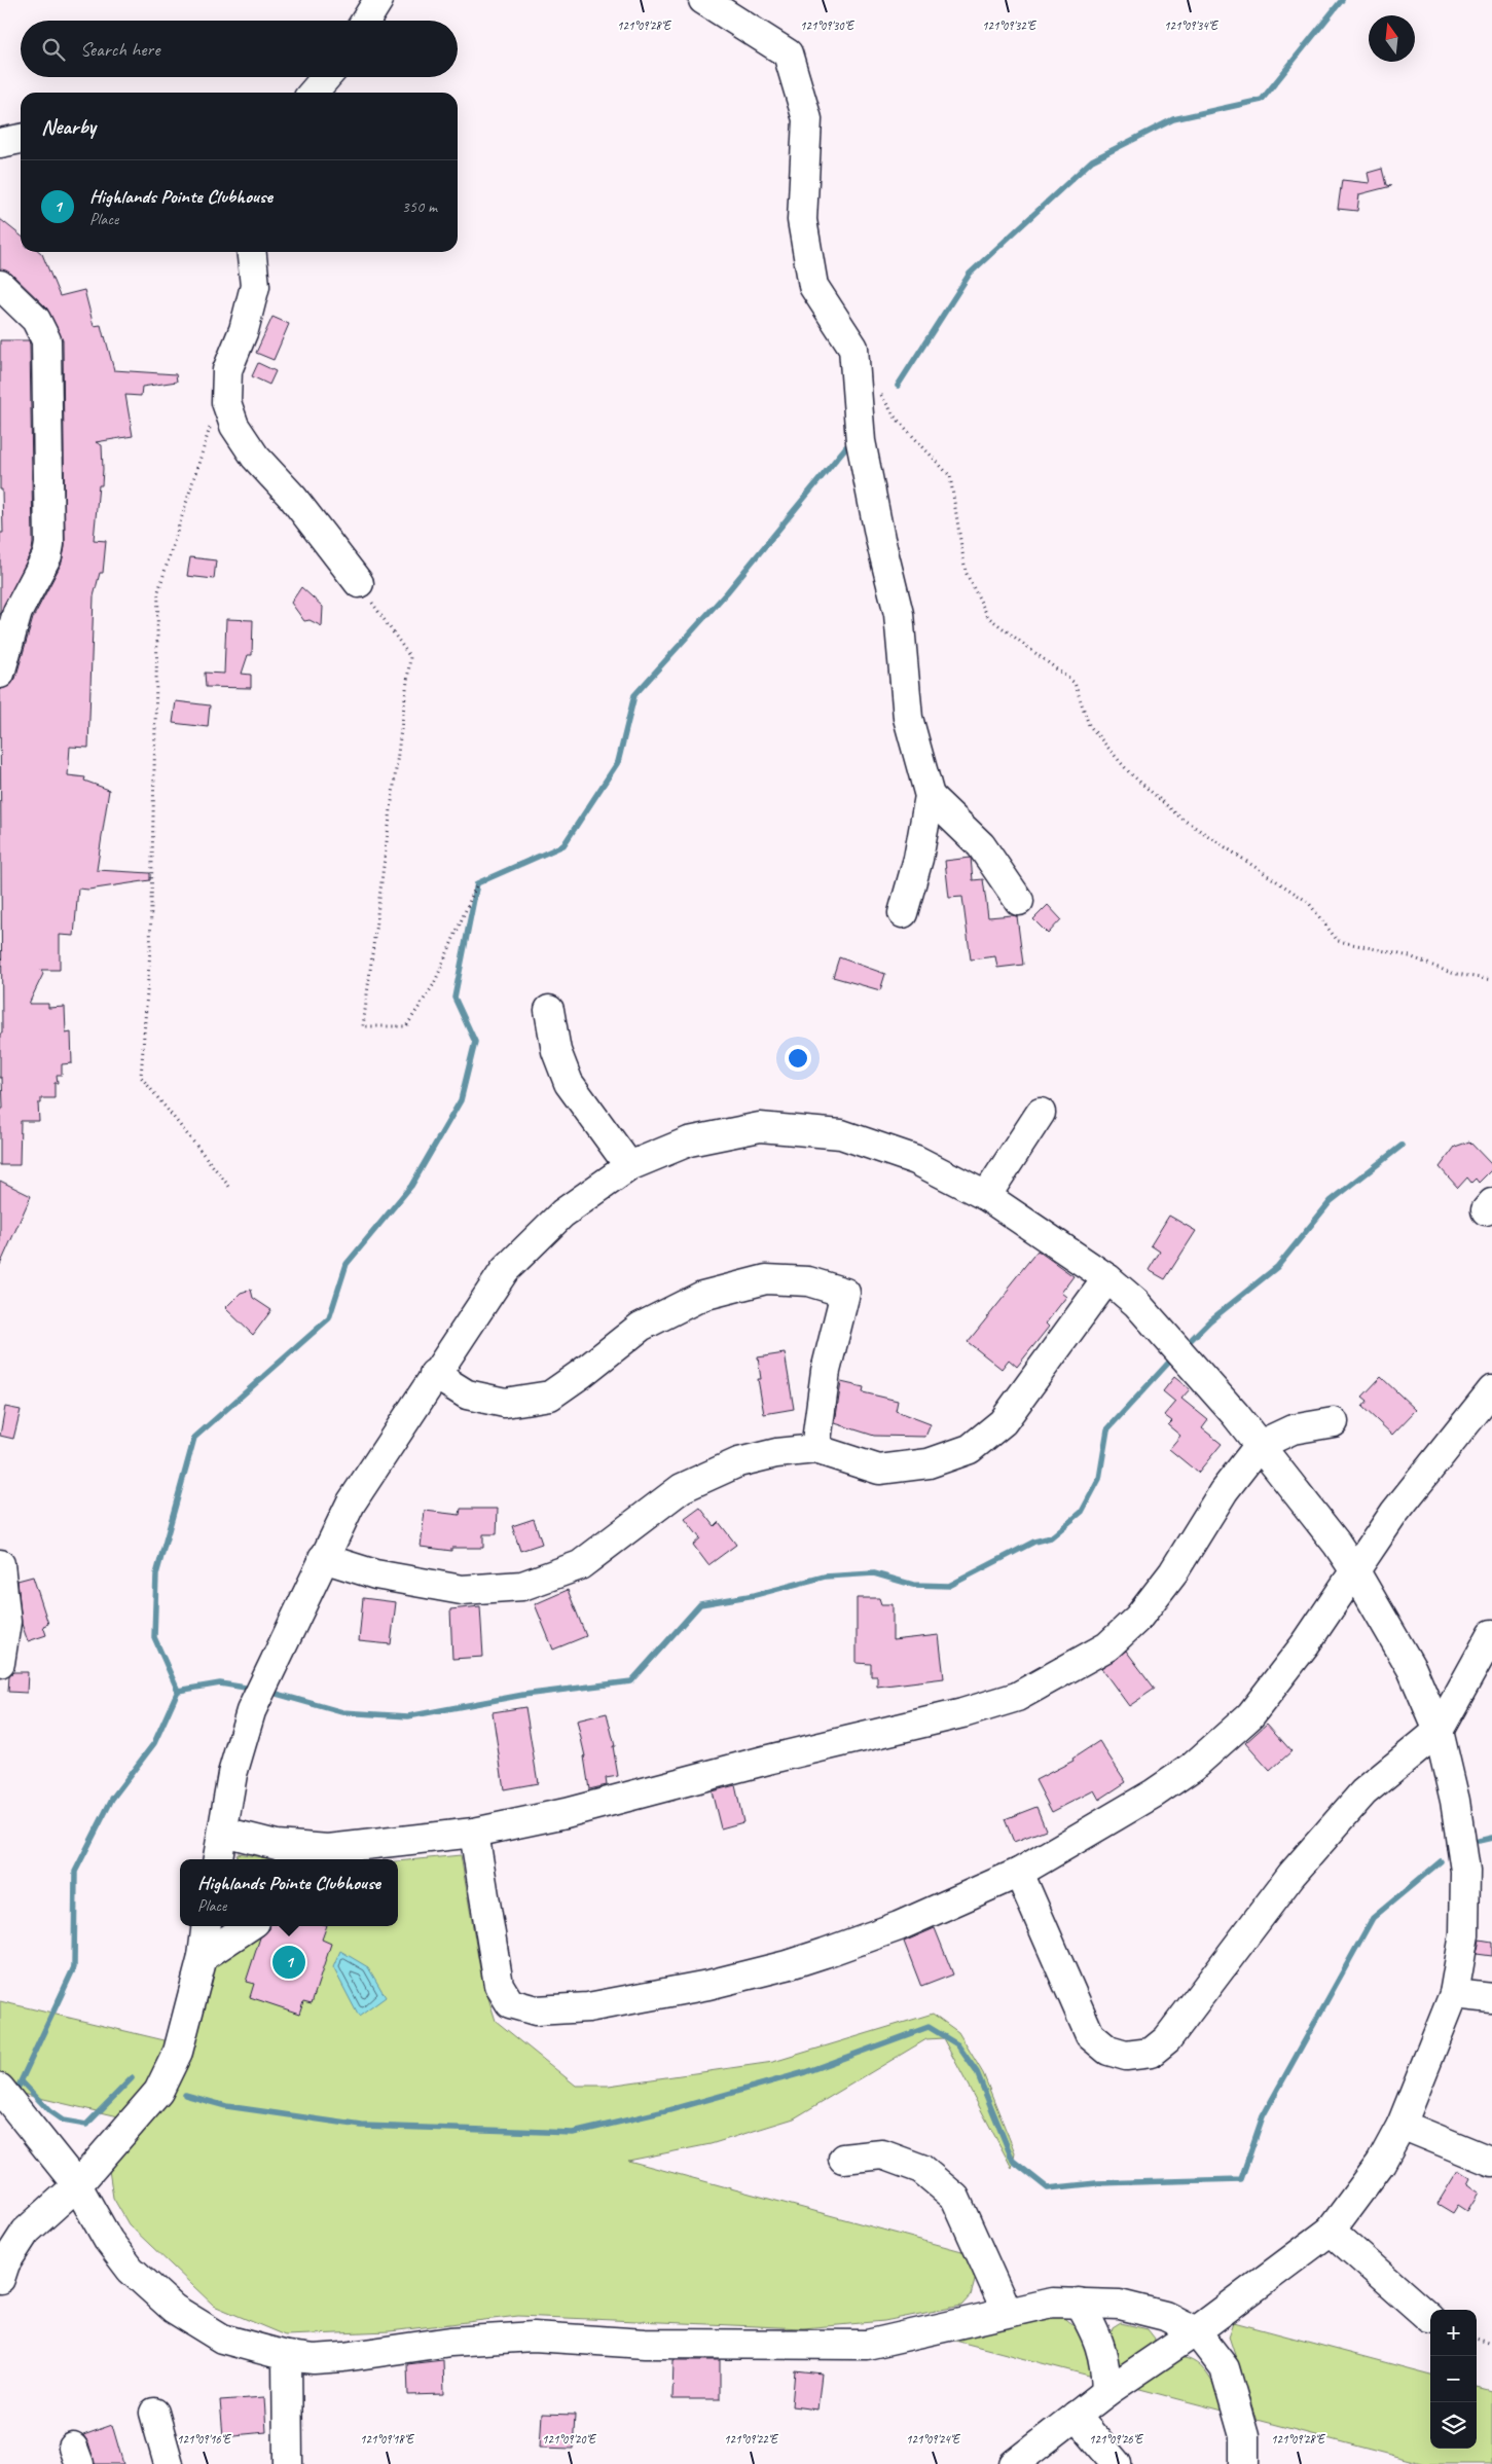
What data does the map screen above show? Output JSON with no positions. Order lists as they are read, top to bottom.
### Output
{
  "north": "top",
  "page": {
    "search": "Search here",
    "heading": "Nearby",
    "list": [
      {
        "mark": "1",
        "name": "Highlands Pointe Clubhouse",
        "note": "Place",
        "value": "350 m"
      }
    ],
    "popup": ["Highlands Pointe Clubhouse", "Place"],
    "pins": "1",
    "map_buttons": ["+", "−"]
  },
  "coordinates": [
    "121°09'28\"E",
    "121°09'30\"E",
    "121°09'32\"E",
    "121°09'34\"E",
    "121°09'16\"E",
    "121°09'18\"E",
    "121°09'20\"E",
    "121°09'22\"E",
    "121°09'24\"E",
    "121°09'26\"E"
  ]
}
